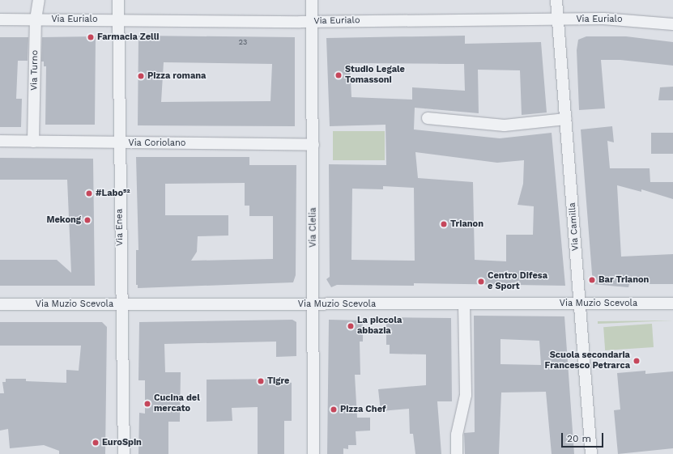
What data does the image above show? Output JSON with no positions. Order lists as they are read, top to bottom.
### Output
{
  "streets": {
    "street": [
      "Via Eurialo",
      "Via Turno",
      "Via Coriolano",
      "Via Camilla",
      "Via Enea",
      "Via Clelia",
      "Via Muzio Scevola"
    ]
  },
  "crossings": [
    ["Via Eurialo", "Via Turno"],
    ["Via Eurialo", "Via Camilla"],
    ["Via Eurialo", "Via Enea"],
    ["Via Eurialo", "Via Clelia"],
    ["Via Turno", "Via Coriolano"],
    ["Via Coriolano", "Via Enea"],
    ["Via Coriolano", "Via Clelia"],
    ["Via Camilla", "Via Muzio Scevola"],
    ["Via Enea", "Via Muzio Scevola"],
    ["Via Clelia", "Via Muzio Scevola"]
  ],
  "places": [
    "Farmacia Zelli",
    "Studio Legale Tomassoni",
    "Pizza romana",
    "#Labo⁵²",
    "Mekong",
    "Trianon",
    "Bar Trianon",
    "Centro Difesa e Sport",
    "La piccola abbazia",
    "Scuola secondaria Francesco Petrarca",
    "Tigre",
    "Cucina del mercato",
    "Pizza Chef",
    "EuroSpin"
  ],
  "house_numbers": ["23"],
  "scale_bar": "20 m"
}
